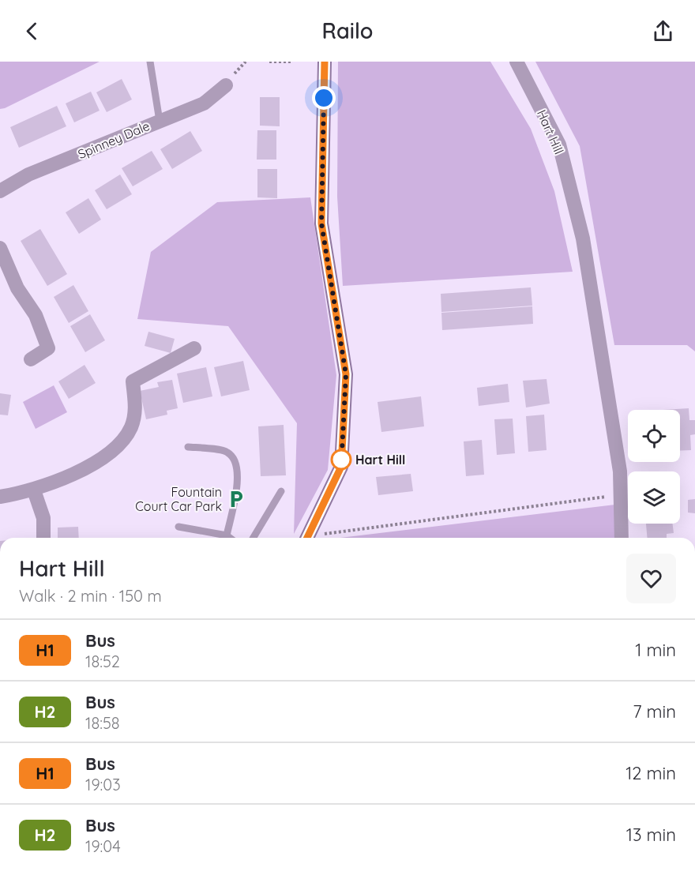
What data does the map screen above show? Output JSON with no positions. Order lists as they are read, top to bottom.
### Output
{
  "streets": {
    "street": ["Hart Hill", "Spinney Dale"]
  },
  "places": {
    "other": ["Hart Hill"],
    "parking": ["Fountain Court Car Park"]
  },
  "lines": ["bus line H1"],
  "page": {
    "header": "Railo",
    "heading": ["Hart Hill", "Walk · 2 min · 150 m"],
    "list": [
      {
        "mark": "H1",
        "name": "Bus",
        "note": "18:52",
        "value": "1 min"
      },
      {
        "mark": "H2",
        "name": "Bus",
        "note": "18:58",
        "value": "7 min"
      },
      {
        "mark": "H1",
        "name": "Bus",
        "note": "19:03",
        "value": "12 min"
      },
      {
        "mark": "H2",
        "name": "Bus",
        "note": "19:04",
        "value": "13 min"
      }
    ]
  }
}
